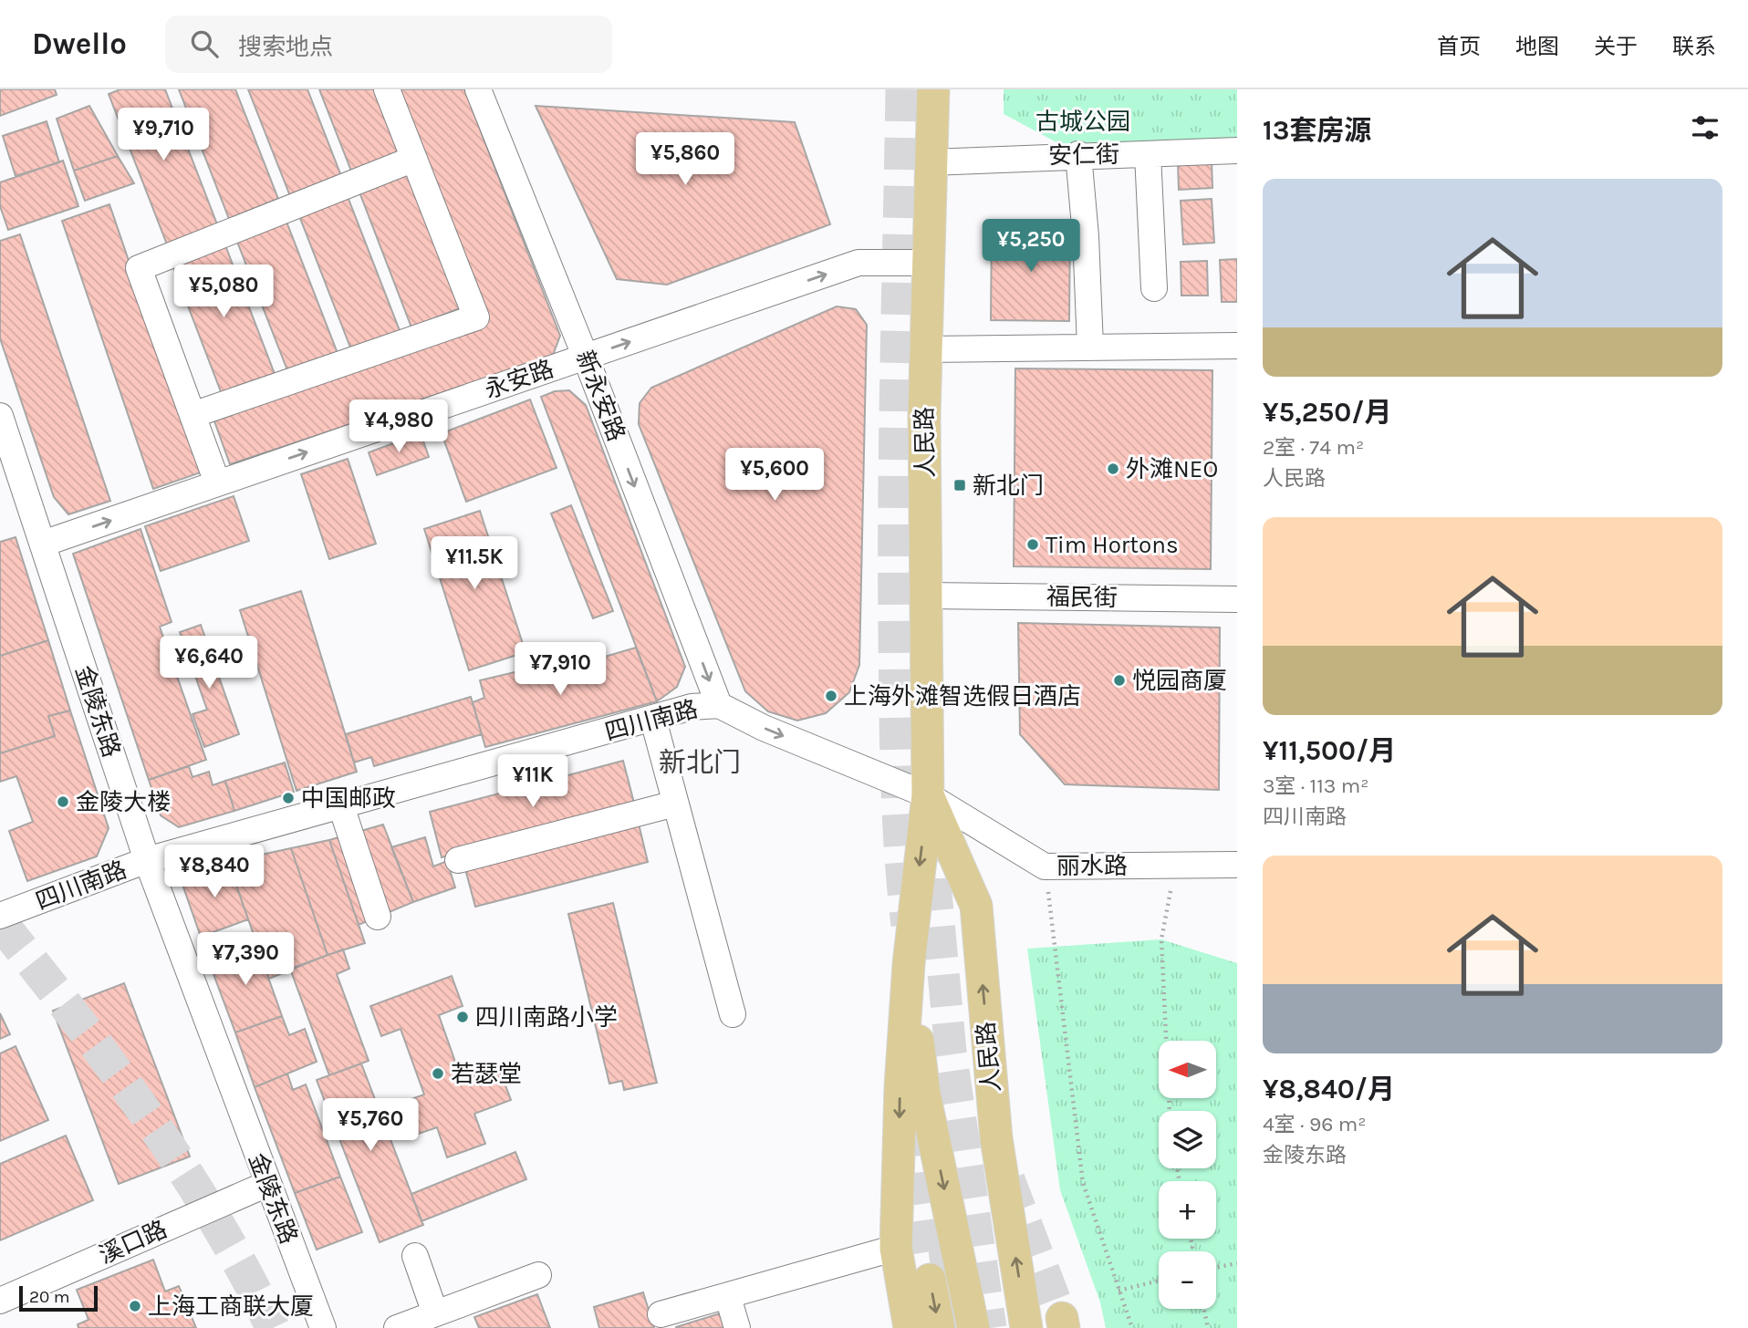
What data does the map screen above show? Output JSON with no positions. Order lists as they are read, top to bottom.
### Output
{
  "streets": {
    "main road": ["人民路"],
    "street": [
      "安仁街",
      "永安路",
      "新永安路",
      "福民街",
      "金陵东路",
      "四川南路",
      "丽水路",
      "溪口路"
    ]
  },
  "crossings": [
    ["安仁街", "人民路"],
    ["永安路", "新永安路"],
    ["永安路", "人民路"],
    ["永安路", "金陵东路"],
    ["新永安路", "四川南路"],
    ["人民路", "福民街"],
    ["人民路", "四川南路"],
    ["人民路", "丽水路"],
    ["金陵东路", "四川南路"],
    ["金陵东路", "溪口路"],
    ["四川南路", "丽水路"]
  ],
  "one_way": ["永安路", "新永安路"],
  "districts": ["新北门"],
  "parks": ["古城公园"],
  "places": {
    "other": [
      "外滩NEO",
      "Tim Hortons",
      "悦园商厦",
      "上海外滩智选假日酒店",
      "中国邮政",
      "金陵大楼",
      "四川南路小学",
      "若瑟堂",
      "上海工商联大厦"
    ],
    "transit": ["新北门"]
  },
  "scale_bar": "20 m",
  "north": "left",
  "page": {
    "header": "Dwello",
    "search": "搜索地点",
    "nav": [
      "首页",
      "地图",
      "关于",
      "联系"
    ],
    "heading": "13套房源",
    "price": [
      "¥9,710",
      "¥5,860",
      "¥5,250",
      "¥5,080",
      "¥4,980",
      "¥5,600",
      "¥11.5K",
      "¥6,640",
      "¥7,910",
      "¥11K",
      "¥8,840",
      "¥7,390",
      "¥5,760"
    ],
    "list": [
      {
        "name": "¥5,250/月",
        "note": "2室 · 74 m² · 人民路"
      },
      {
        "name": "¥11,500/月",
        "note": "3室 · 113 m² · 四川南路"
      },
      {
        "name": "¥8,840/月",
        "note": "4室 · 96 m² · 金陵东路"
      }
    ],
    "map_buttons": ["+", "−"],
    "scale": "20 m"
  }
}
